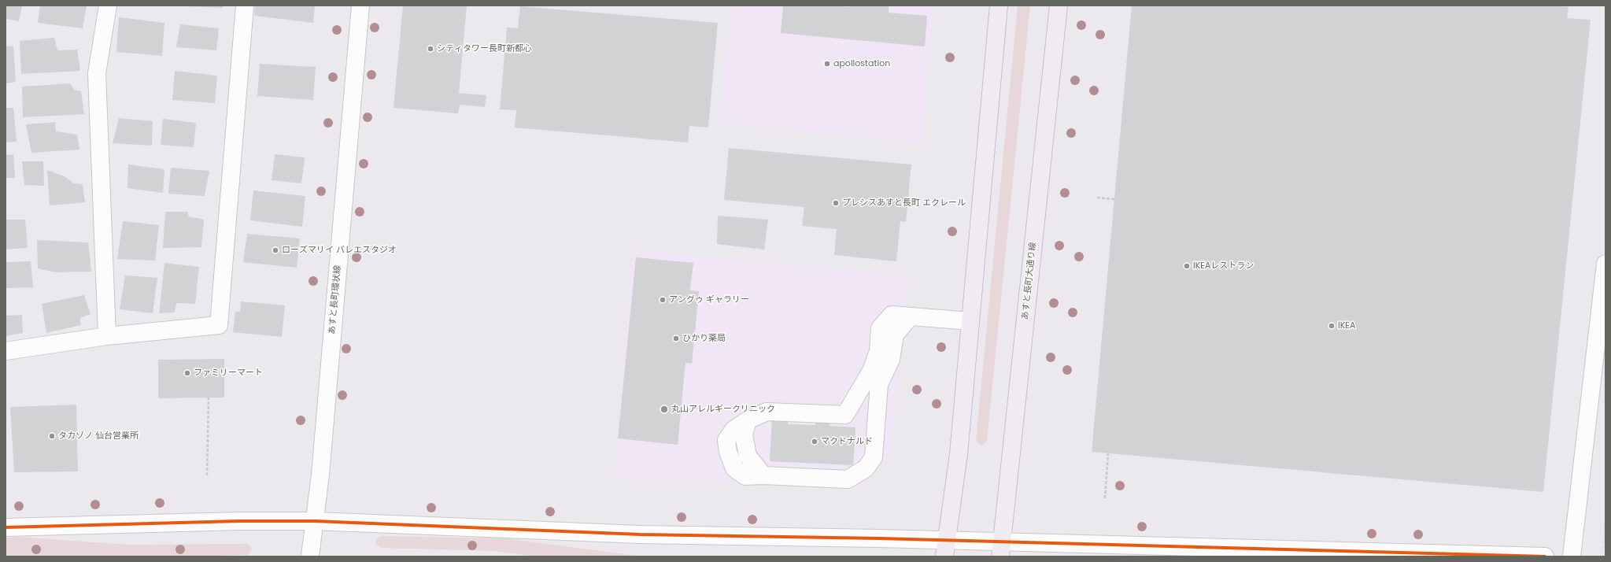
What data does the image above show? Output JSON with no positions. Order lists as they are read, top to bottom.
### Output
{
  "streets": {
    "main road": ["あすと長町大通り線"],
    "street": ["あすと長町環状線"]
  },
  "places": [
    "シティタワー長町新都心",
    "apollostation",
    "プレシスあすと長町 エクレール",
    "ローズマリイ バレエスタジオ",
    "IKEAレストラン",
    "アングゥ ギャラリー",
    "IKEA",
    "ひかり薬局",
    "ファミリーマート",
    "丸山アレルギークリニック",
    "タカゾノ 仙台営業所",
    "マクドナルド"
  ]
}
